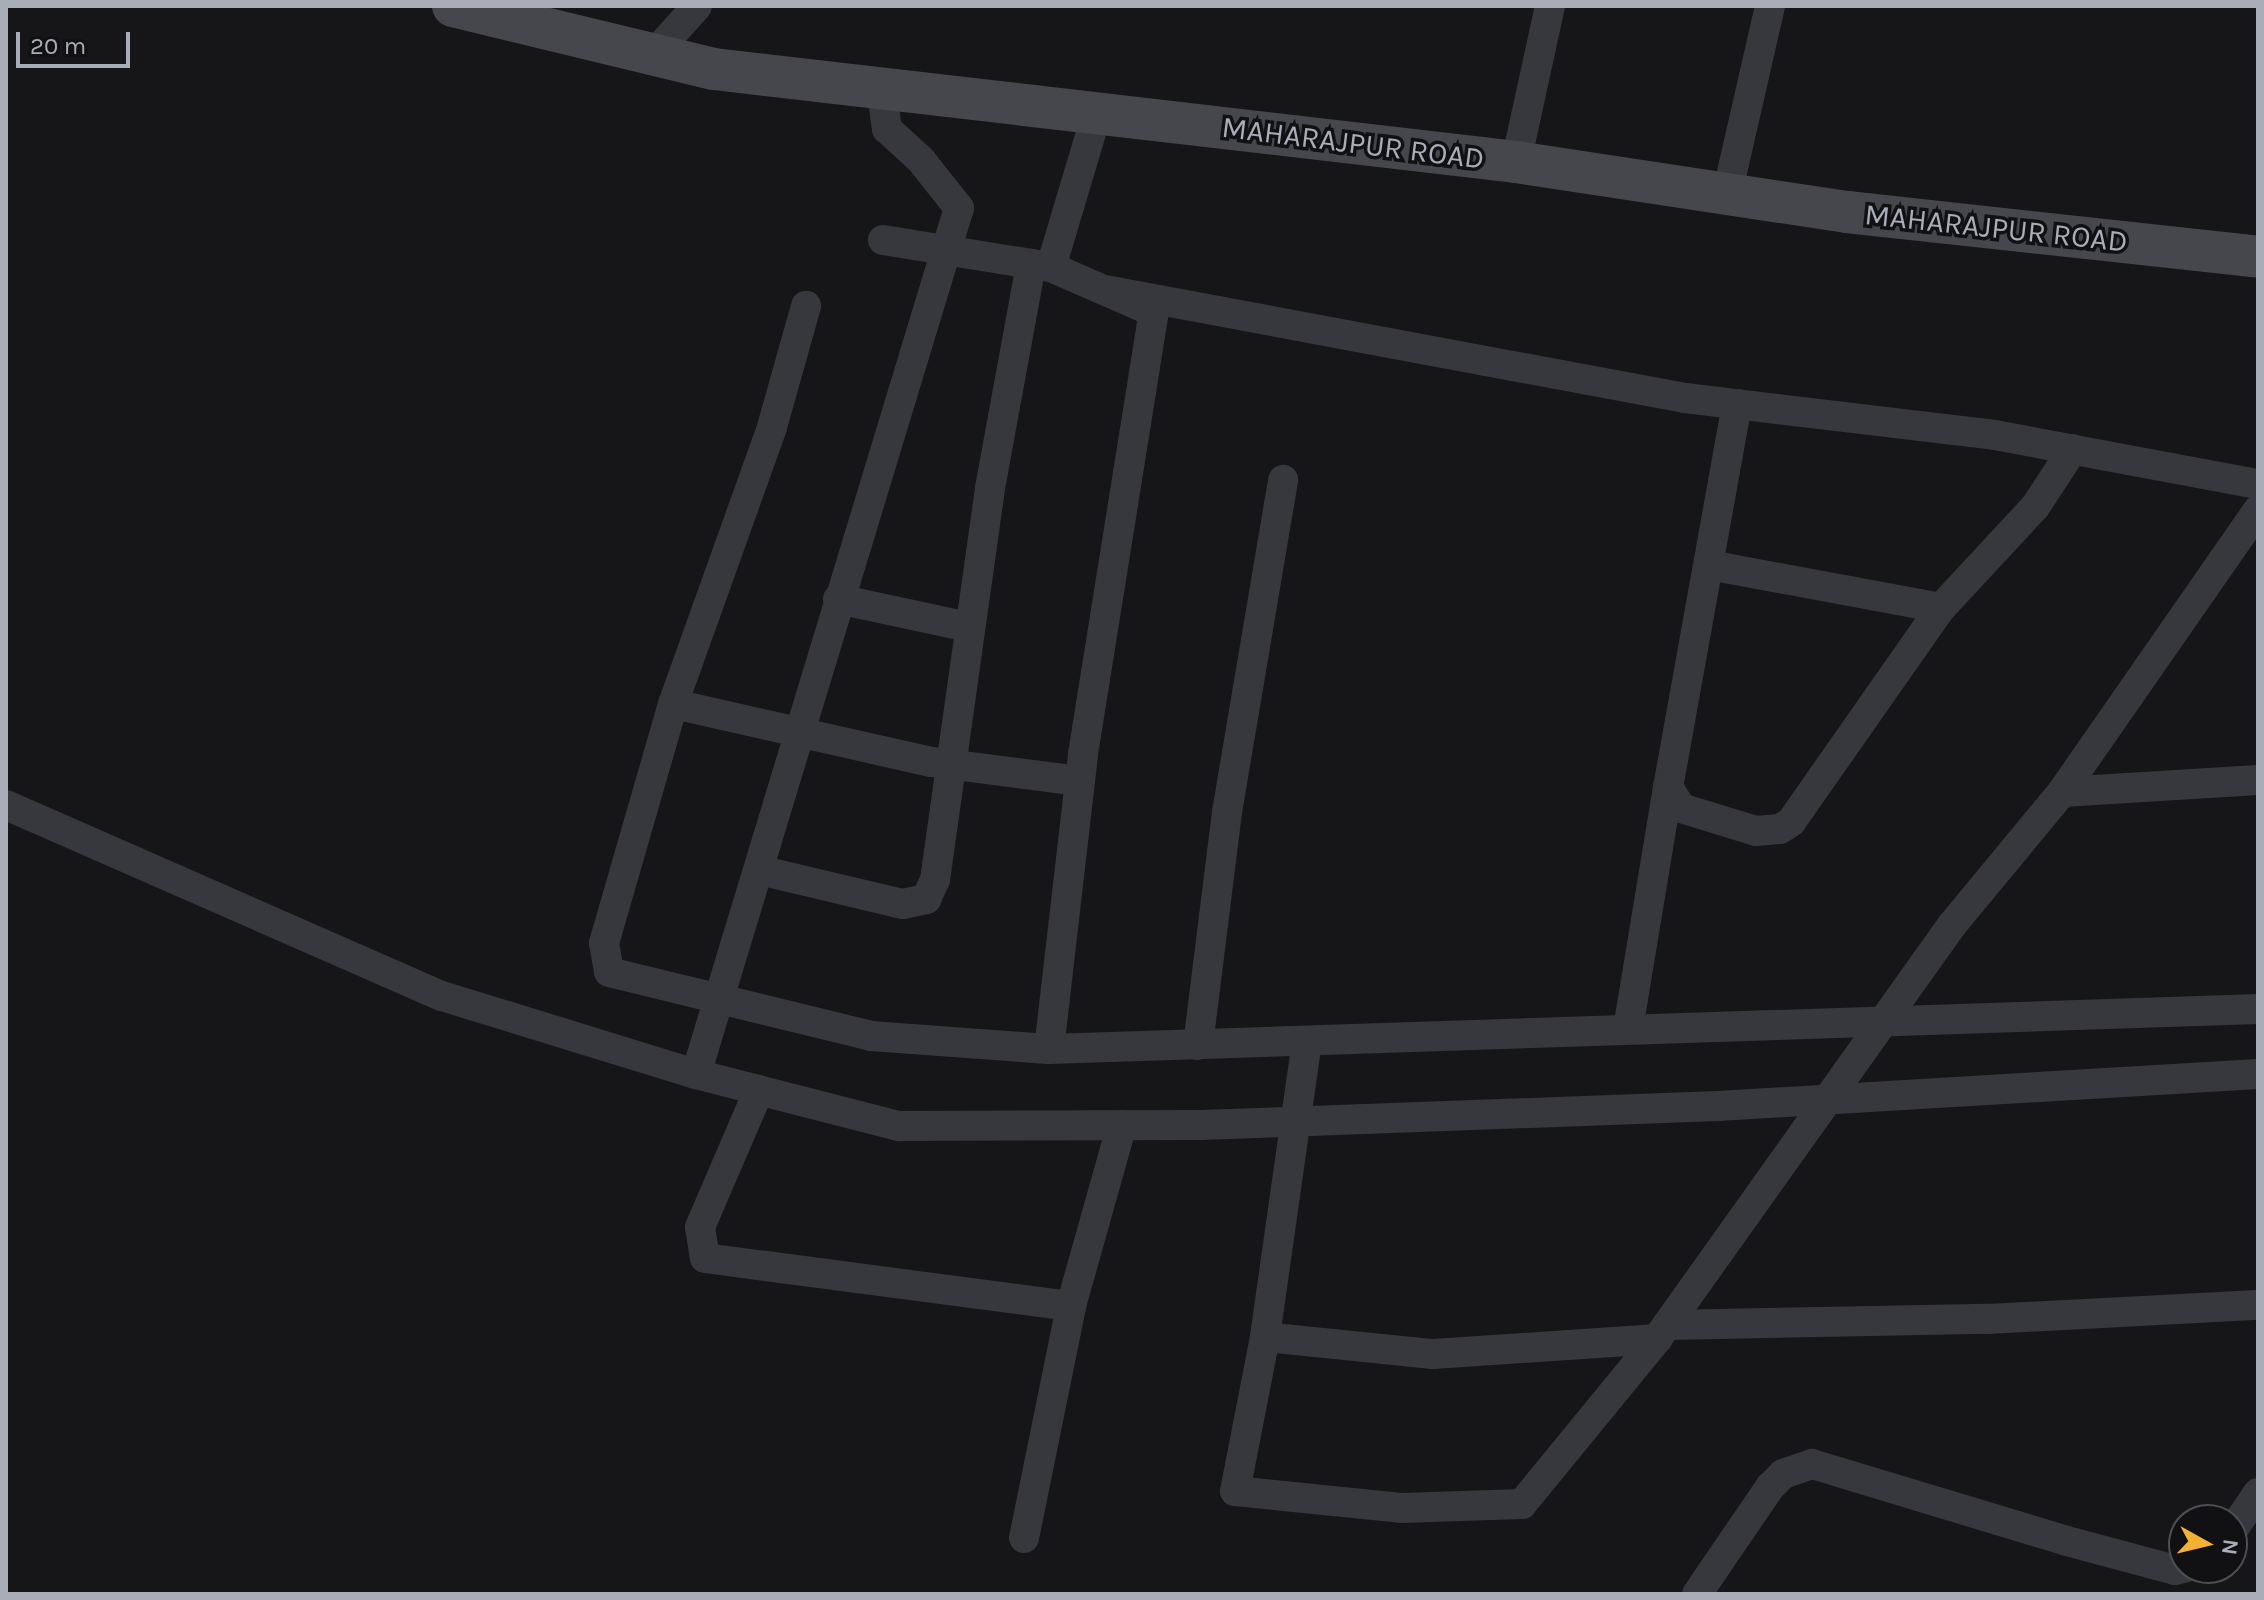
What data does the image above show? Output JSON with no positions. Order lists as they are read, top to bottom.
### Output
{
  "streets": {
    "street": ["MAHARAJPUR ROAD"]
  },
  "scale_bar": "20 m",
  "north": "right"
}
